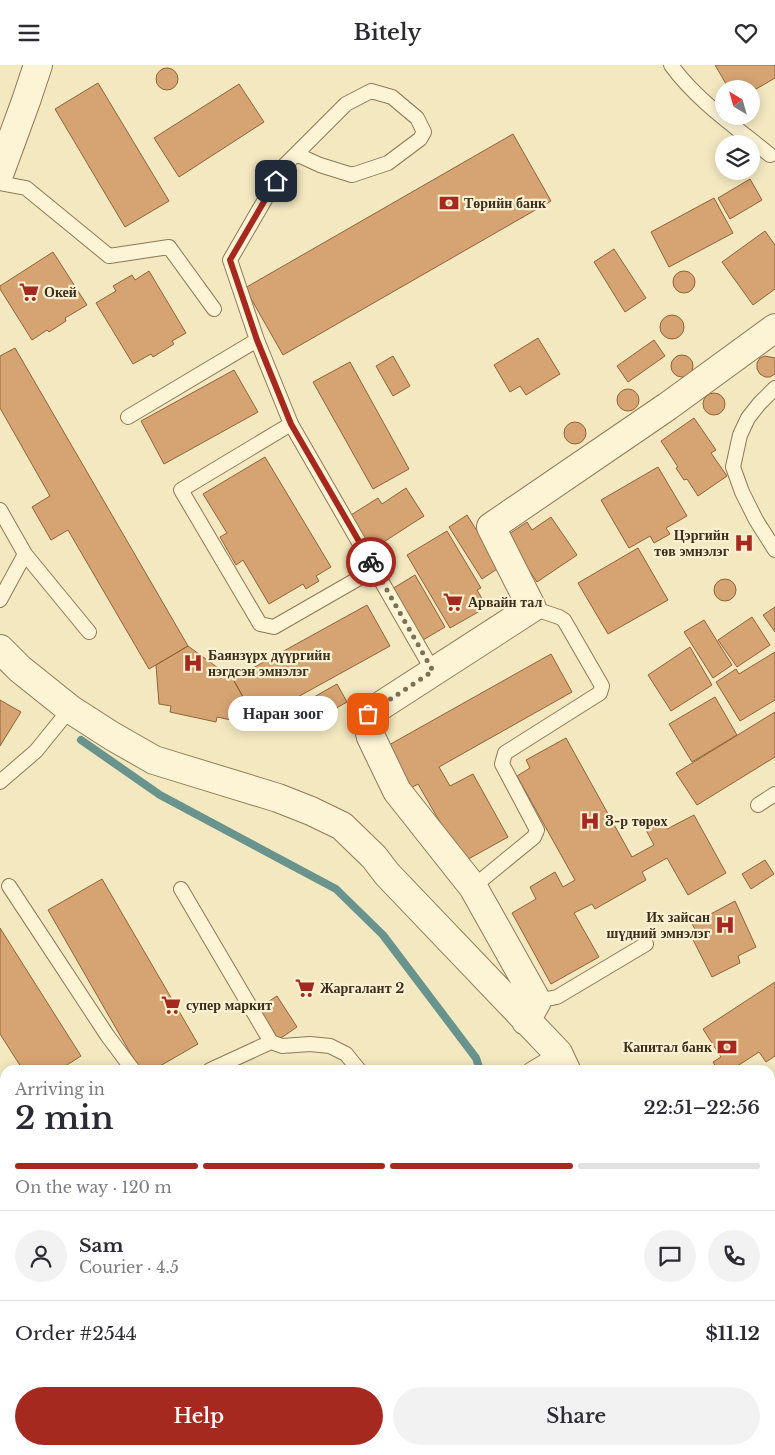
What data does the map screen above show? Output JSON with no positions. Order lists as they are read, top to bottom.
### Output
{
  "places": {
    "bank": ["Төрийн банк", "Капитал банк"],
    "supermarket": [
      "Окей",
      "Арвайн тал",
      "Жаргалант 2",
      "супер маркит"
    ],
    "hospital": [
      "Цэргийн төв эмнэлэг",
      "Баянзүрх дүүргийн нэгдсэн эмнэлэг",
      "3-р төрөх",
      "Их зайсан шүдний эмнэлэг"
    ],
    "other": ["Наран зоог"]
  },
  "north": "top left",
  "page": {
    "header": "Bitely",
    "bubble": "Наран зоог",
    "heading": ["2 min", "Arriving in", "22:51–22:56"],
    "panel": [
      "Sam",
      "Courier · 4.5",
      "Order #2544",
      "$11.12"
    ],
    "bar": "On the way · 120 m",
    "buttons": ["Help", "Share"]
  }
}
